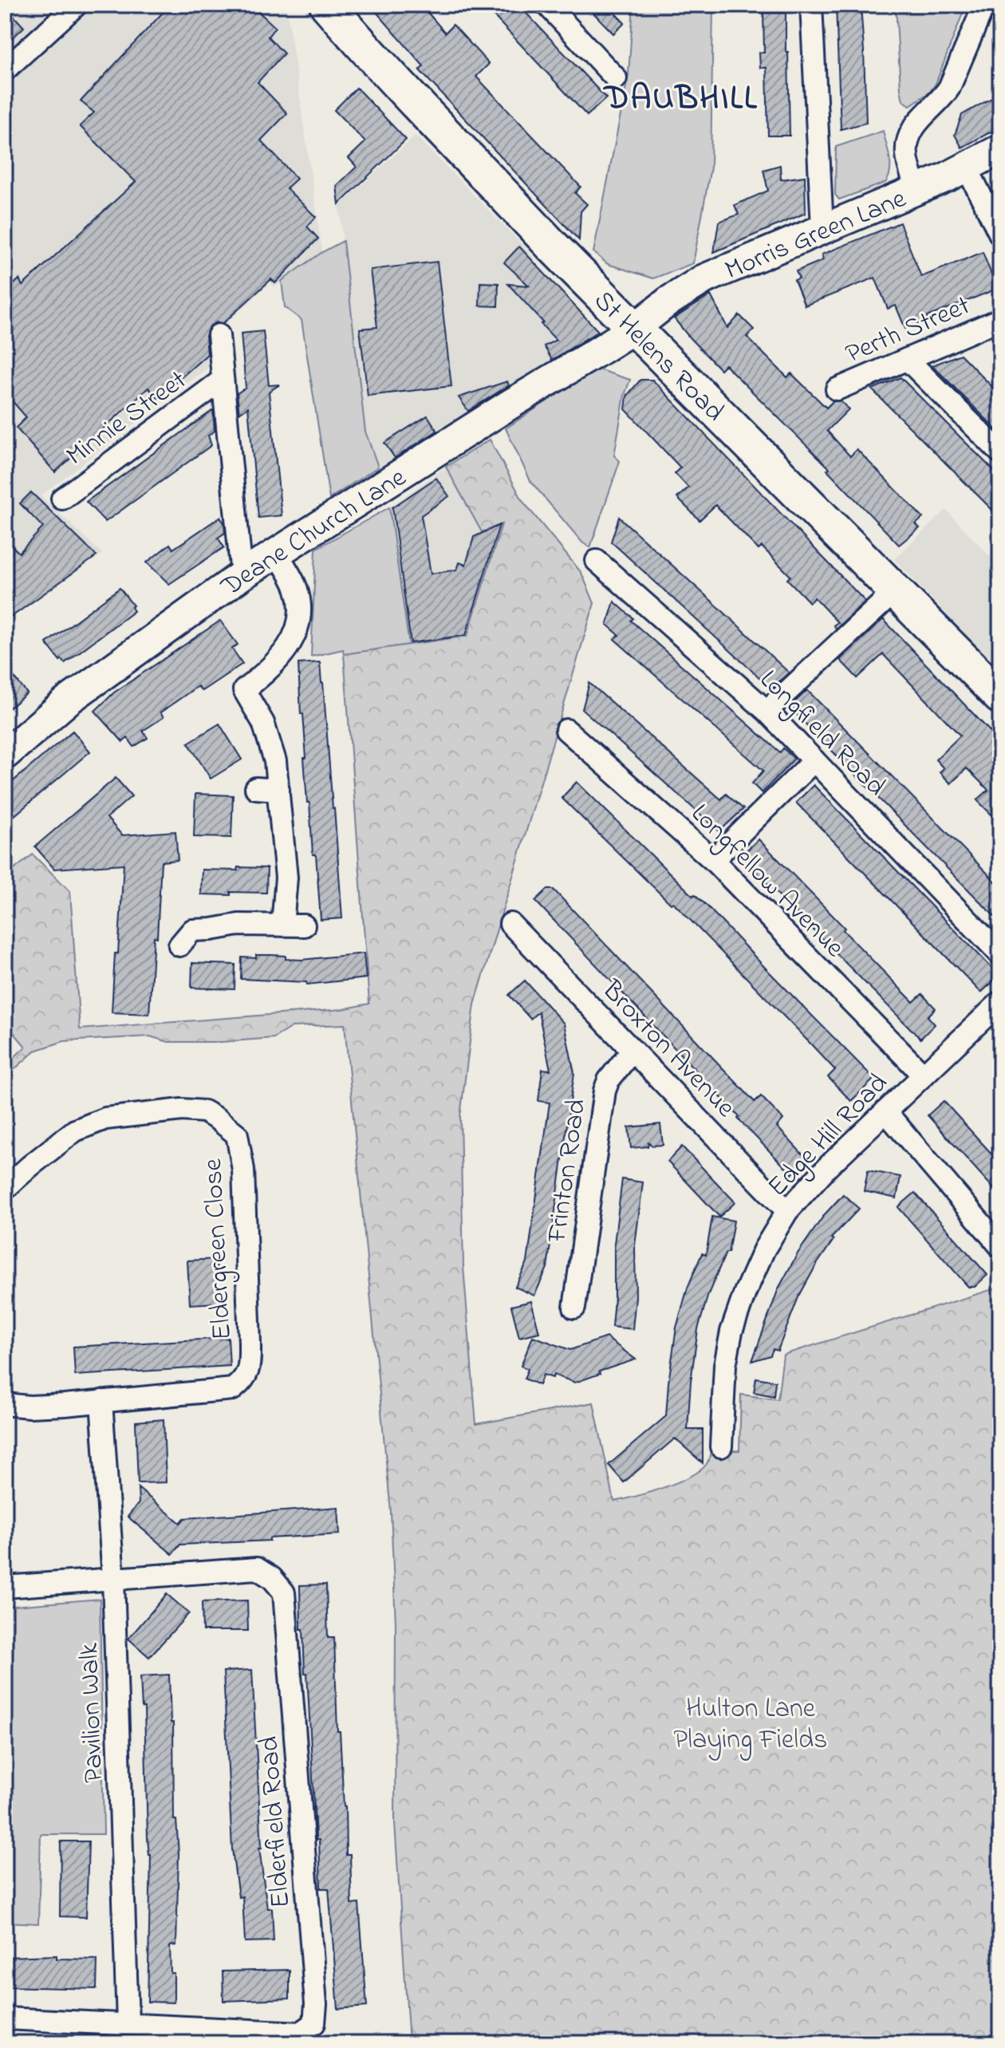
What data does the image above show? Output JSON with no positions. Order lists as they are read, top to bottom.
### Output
{
  "streets": {
    "main road": ["St Helens Road"],
    "street": [
      "Morris Green Lane",
      "Perth Street",
      "Minnie Street",
      "Deane Church Lane",
      "Longfield Road",
      "Longfellow Avenue",
      "Broxton Avenue",
      "Edge Hill Road",
      "Frinton Road",
      "Eldergreen Close",
      "Pavilion Walk",
      "Elderfield Road"
    ]
  },
  "crossings": [
    ["Morris Green Lane", "St Helens Road"],
    ["Morris Green Lane", "Deane Church Lane"],
    ["St Helens Road", "Deane Church Lane"],
    ["Longfellow Avenue", "Edge Hill Road"],
    ["Broxton Avenue", "Edge Hill Road"],
    ["Broxton Avenue", "Frinton Road"],
    ["Eldergreen Close", "Pavilion Walk"],
    ["Pavilion Walk", "Elderfield Road"]
  ],
  "districts": ["DAUBHILL"],
  "parks": ["Hulton Lane Playing Fields"]
}
